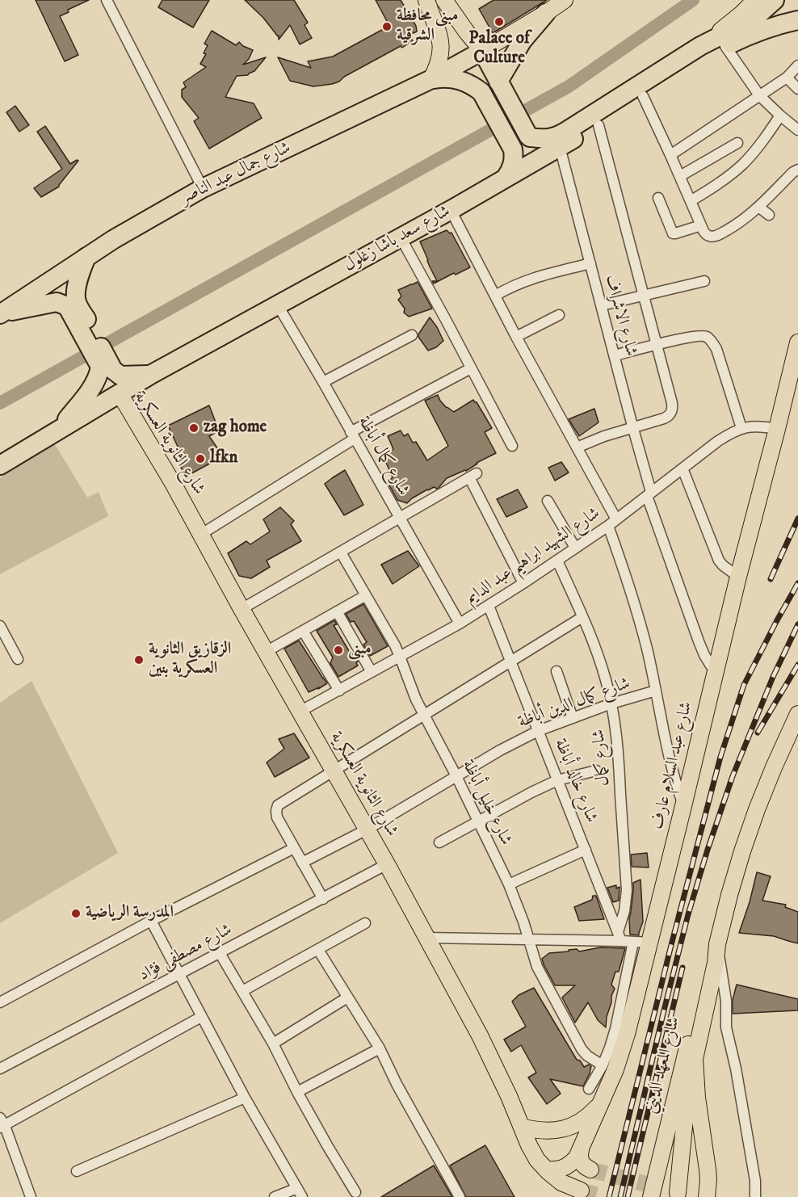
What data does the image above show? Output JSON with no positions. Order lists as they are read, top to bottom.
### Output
{
  "streets": {
    "highway": ["شارع جمال عبد الناصر", "شارع سعد باشا زغلول"],
    "main road": ["شارع الثانوية العسكرية", "شارع عبد السلام عارف", "شارع المعهد الديني"],
    "street": [
      "شارع الاشراف",
      "شارع كمال أباظة",
      "شارع الشهيد ابراهيم عبد الدايم",
      "شارع كمال الدين أباظة",
      "شارع كمال",
      "شارع خالد أباظة",
      "شارع خليل أباظة",
      "شارع مصطفى فؤاد"
    ]
  },
  "crossings": [
    ["شارع سعد باشا زغلول", "شارع الاشراف"],
    ["شارع سعد باشا زغلول", "شارع الثانوية العسكرية"],
    ["شارع سعد باشا زغلول", "شارع كمال أباظة"],
    ["شارع الاشراف", "شارع الشهيد ابراهيم عبد الدايم"],
    ["شارع الاشراف", "شارع عبد السلام عارف"],
    ["شارع الثانوية العسكرية", "شارع الشهيد ابراهيم عبد الدايم"],
    ["شارع الثانوية العسكرية", "شارع كمال الدين أباظة"],
    ["شارع الثانوية العسكرية", "شارع عبد السلام عارف"],
    ["شارع الثانوية العسكرية", "شارع مصطفى فؤاد"],
    ["شارع كمال أباظة", "شارع الشهيد ابراهيم عبد الدايم"],
    ["شارع الشهيد ابراهيم عبد الدايم", "شارع كمال"],
    ["شارع الشهيد ابراهيم عبد الدايم", "شارع عبد السلام عارف"],
    ["شارع الشهيد ابراهيم عبد الدايم", "شارع خالد أباظة"],
    ["شارع الشهيد ابراهيم عبد الدايم", "شارع خليل أباظة"],
    ["شارع كمال الدين أباظة", "شارع كمال"],
    ["شارع كمال الدين أباظة", "شارع خالد أباظة"],
    ["شارع كمال الدين أباظة", "شارع خليل أباظة"],
    ["شارع كمال", "شارع خالد أباظة"]
  ],
  "places": [
    "Palace of Culture",
    "مبنى محافظة الشرقية",
    "zag home",
    "lfkn",
    "مبنى",
    "الزقازيق الثانوية العسكرية بنين",
    "المدرسة الرياضية"
  ]
}
